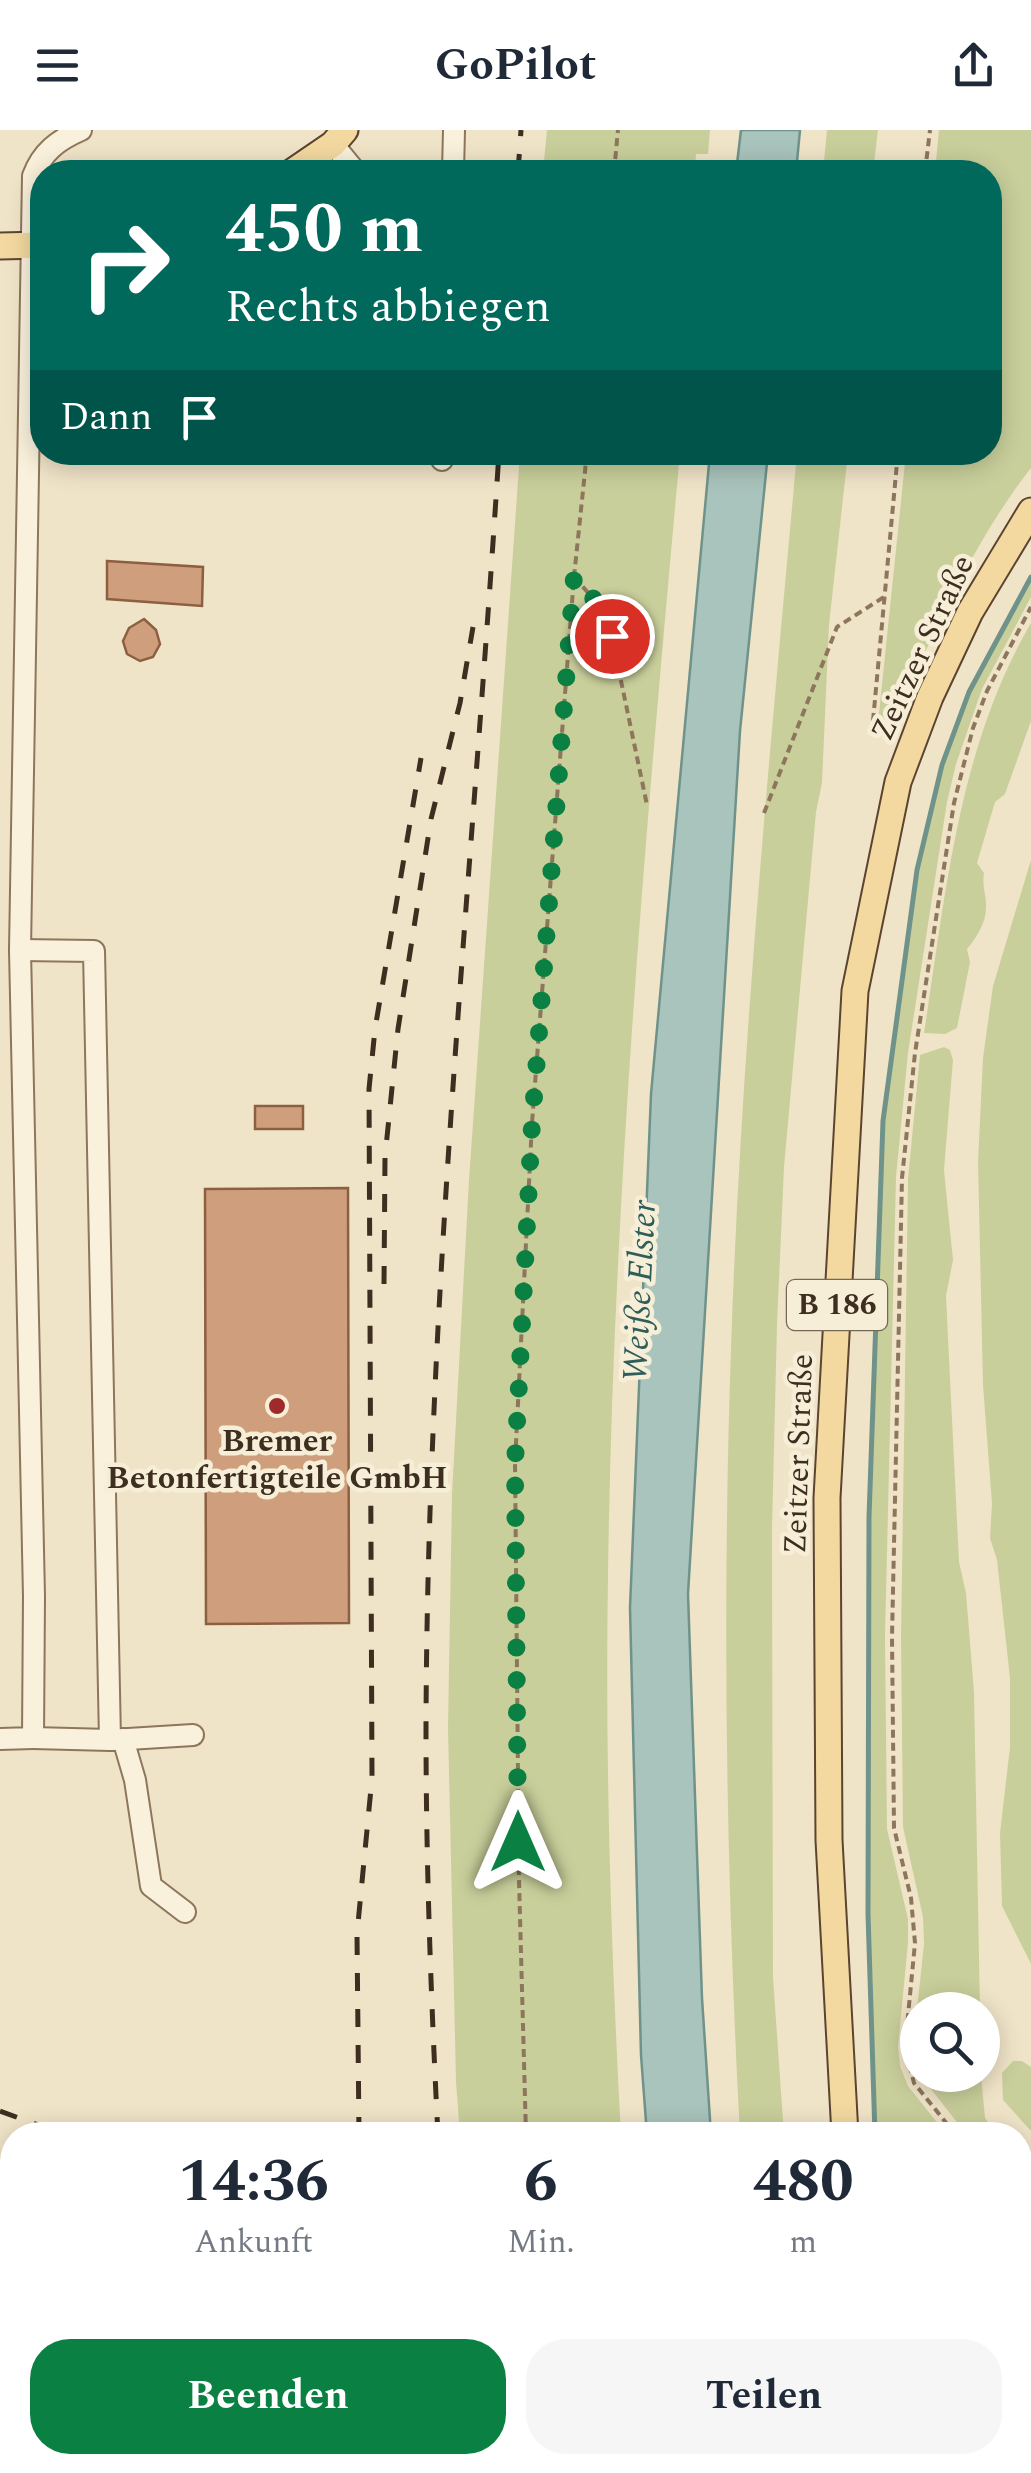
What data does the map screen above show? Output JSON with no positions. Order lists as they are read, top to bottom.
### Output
{
  "streets": {
    "main road": ["Zeitzer Straße", "B 186"]
  },
  "water": ["Weiße Elster"],
  "places": ["Bremer Betonfertigteile GmbH"],
  "page": {
    "header": "GoPilot",
    "turn": ["450 m", "Rechts abbiegen"],
    "then": "Dann",
    "eta": [
      "14:36",
      "Ankunft",
      "6",
      "Min.",
      "480",
      "m"
    ],
    "buttons": ["Beenden", "Teilen"]
  }
}
